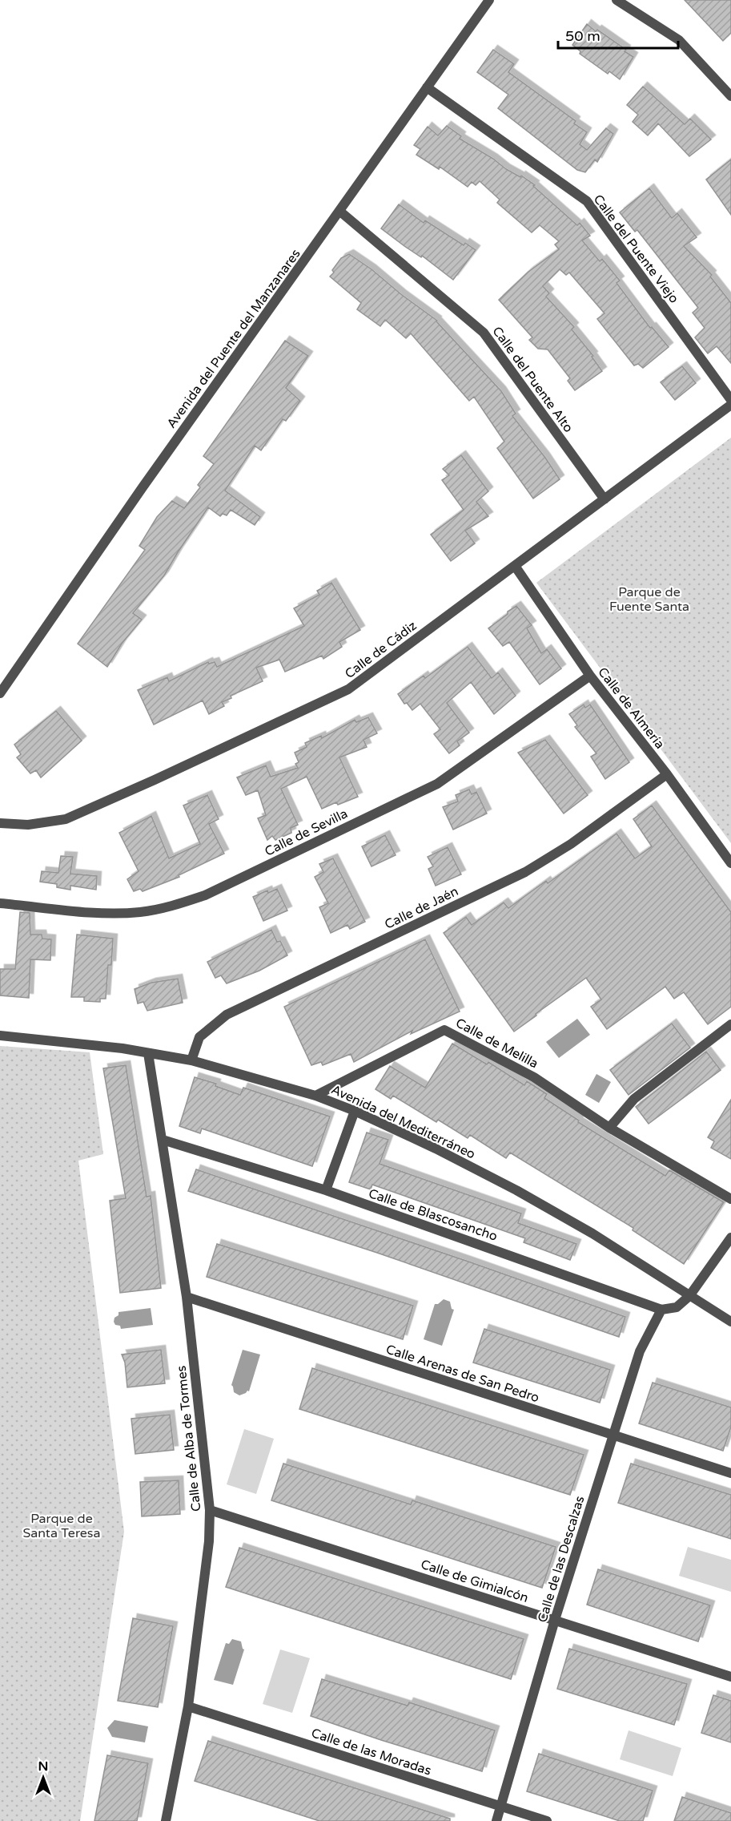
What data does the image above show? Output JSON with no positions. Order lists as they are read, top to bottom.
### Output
{
  "streets": {
    "street": [
      "Calle del Puente Viejo",
      "Avenida del Puente del Manzanares",
      "Calle del Puente Alto",
      "Calle de Cádiz",
      "Calle de Almería",
      "Calle de Sevilla",
      "Calle de Jaén",
      "Calle de Melilla",
      "Avenida del Mediterráneo",
      "Calle de Blascosancho",
      "Calle Arenas de San Pedro",
      "Calle de Alba de Tormes",
      "Calle de las Descalzas",
      "Calle de Gimialcón",
      "Calle de las Moradas"
    ]
  },
  "crossings": [
    ["Calle del Puente Viejo", "Avenida del Puente del Manzanares"],
    ["Avenida del Puente del Manzanares", "Calle del Puente Alto"],
    ["Calle del Puente Alto", "Calle de Cádiz"],
    ["Calle de Cádiz", "Calle de Almería"],
    ["Calle de Almería", "Calle de Sevilla"],
    ["Calle de Almería", "Calle de Jaén"],
    ["Calle de Jaén", "Avenida del Mediterráneo"],
    ["Calle de Melilla", "Avenida del Mediterráneo"],
    ["Avenida del Mediterráneo", "Calle de Alba de Tormes"],
    ["Calle de Blascosancho", "Calle de Alba de Tormes"],
    ["Calle de Blascosancho", "Calle de las Descalzas"],
    ["Calle Arenas de San Pedro", "Calle de Alba de Tormes"],
    ["Calle Arenas de San Pedro", "Calle de las Descalzas"],
    ["Calle de Alba de Tormes", "Calle de Gimialcón"],
    ["Calle de Alba de Tormes", "Calle de las Moradas"],
    ["Calle de las Descalzas", "Calle de Gimialcón"],
    ["Calle de las Descalzas", "Calle de las Moradas"]
  ],
  "parks": ["Parque de Fuente Santa", "Parque de Santa Teresa"],
  "scale_bar": "50 m",
  "north": "top"
}
